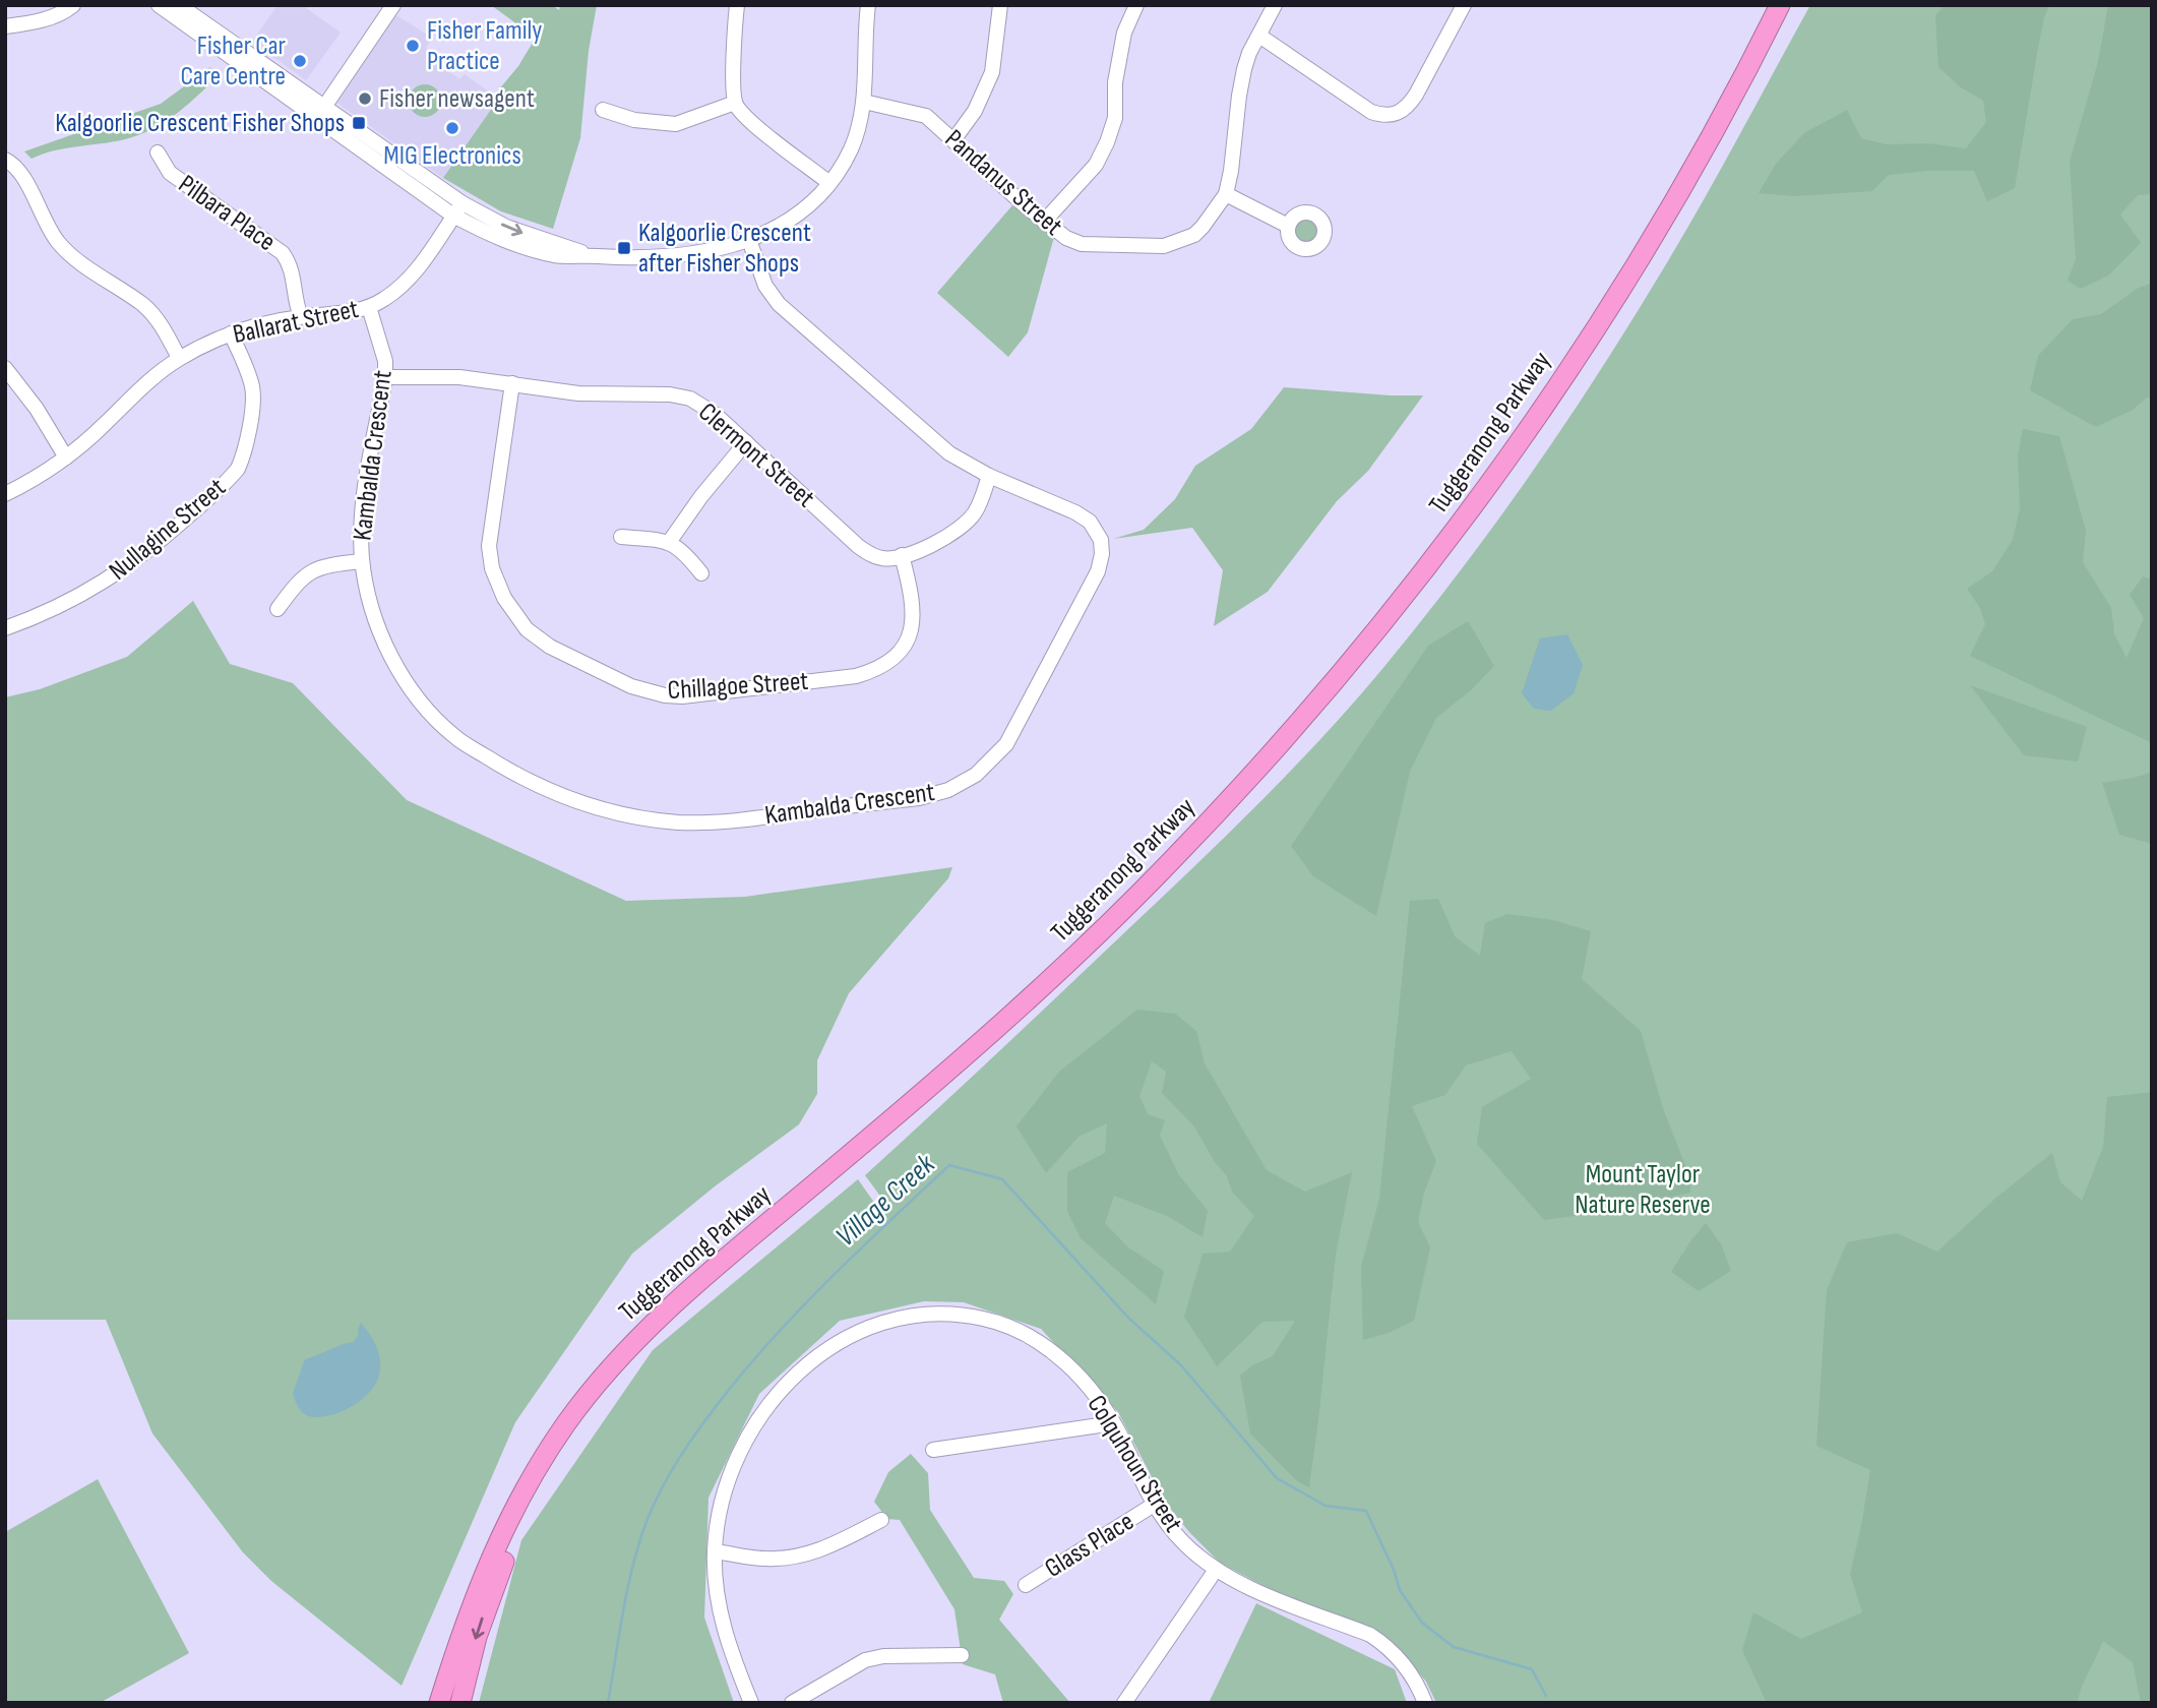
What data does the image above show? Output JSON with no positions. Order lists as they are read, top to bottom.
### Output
{
  "streets": {
    "highway": ["Tuggeranong Parkway"],
    "street": [
      "Pandanus Street",
      "Pilbara Place",
      "Ballarat Street",
      "Kambalda Crescent",
      "Clermont Street",
      "Nullagine Street",
      "Chillagoe Street",
      "Colquhoun Street",
      "Glass Place"
    ]
  },
  "crossings": [
    ["Pilbara Place", "Ballarat Street"],
    ["Ballarat Street", "Kambalda Crescent"],
    ["Ballarat Street", "Nullagine Street"],
    ["Kambalda Crescent", "Clermont Street"],
    ["Clermont Street", "Chillagoe Street"],
    ["Colquhoun Street", "Glass Place"]
  ],
  "water": ["Village Creek"],
  "parks": ["Mount Taylor Nature Reserve"],
  "places": {
    "other": [
      "Fisher Family Practice",
      "Fisher Car Care Centre",
      "Fisher newsagent",
      "MIG Electronics"
    ],
    "transit": ["Kalgoorlie Crescent Fisher Shops", "Kalgoorlie Crescent after Fisher Shops"]
  }
}
